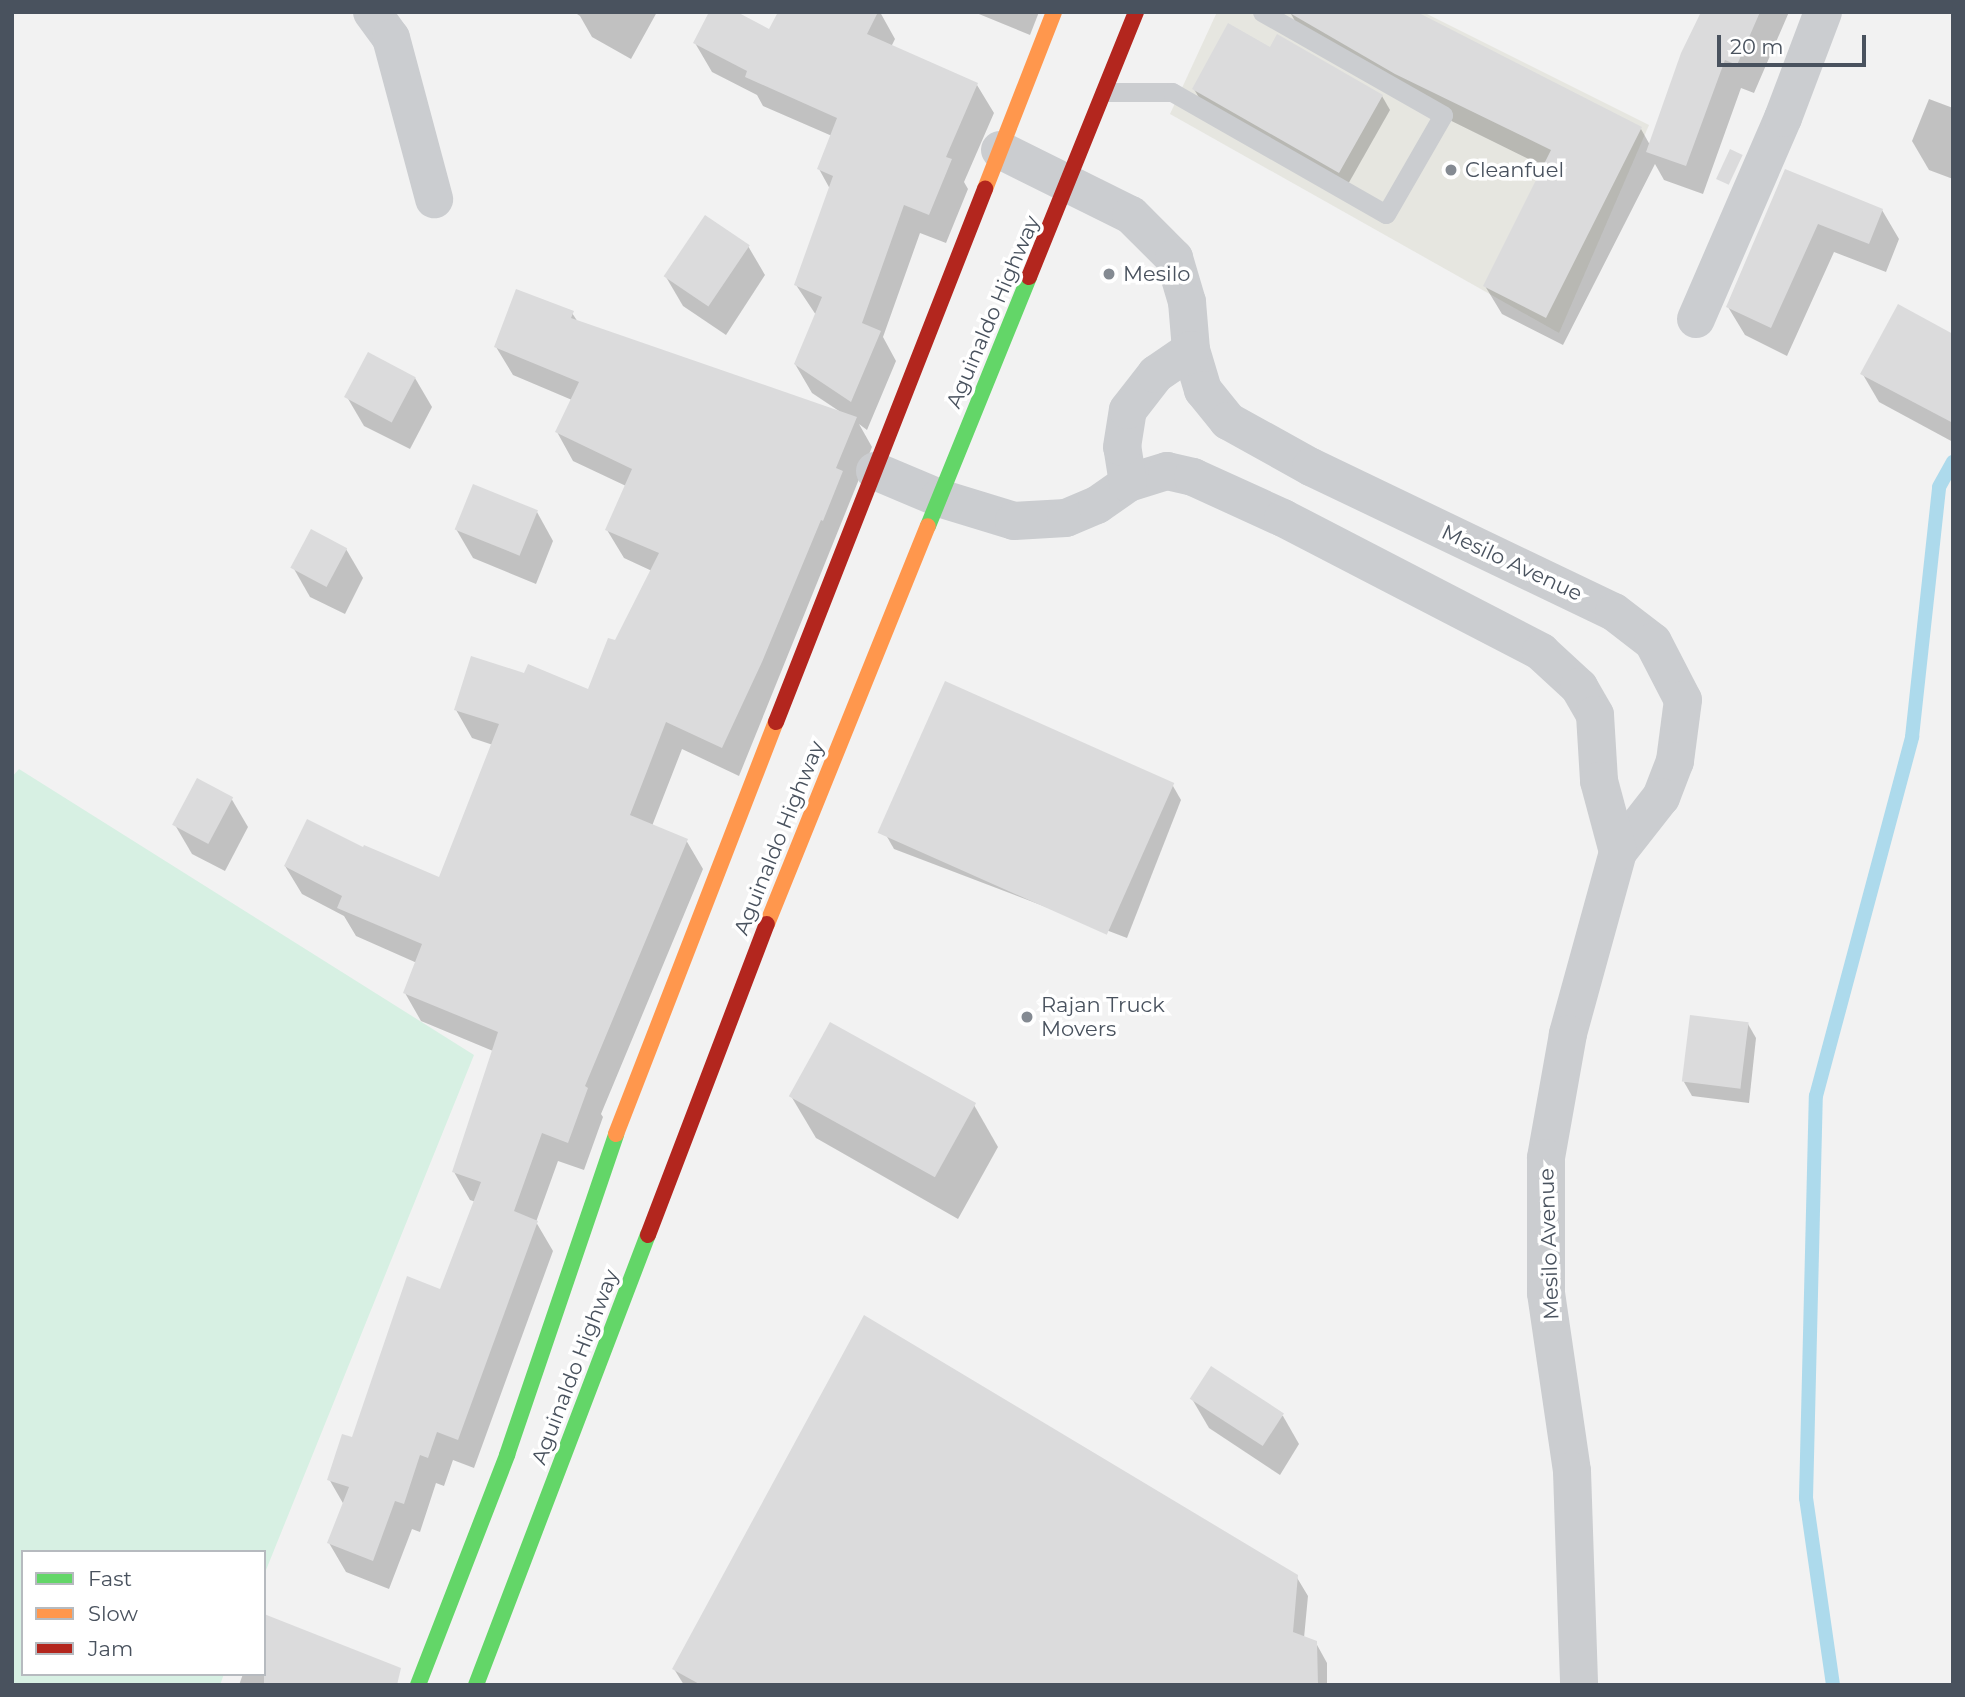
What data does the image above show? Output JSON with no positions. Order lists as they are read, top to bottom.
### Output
{
  "streets": {
    "main road": ["Aguinaldo Highway"],
    "street": ["Mesilo Avenue"]
  },
  "crossings": [
    ["Aguinaldo Highway", "Mesilo Avenue"]
  ],
  "places": ["Cleanfuel", "Mesilo", "Rajan Truck Movers"],
  "legend": ["Fast", "Slow", "Jam"],
  "scale_bar": "20 m"
}
